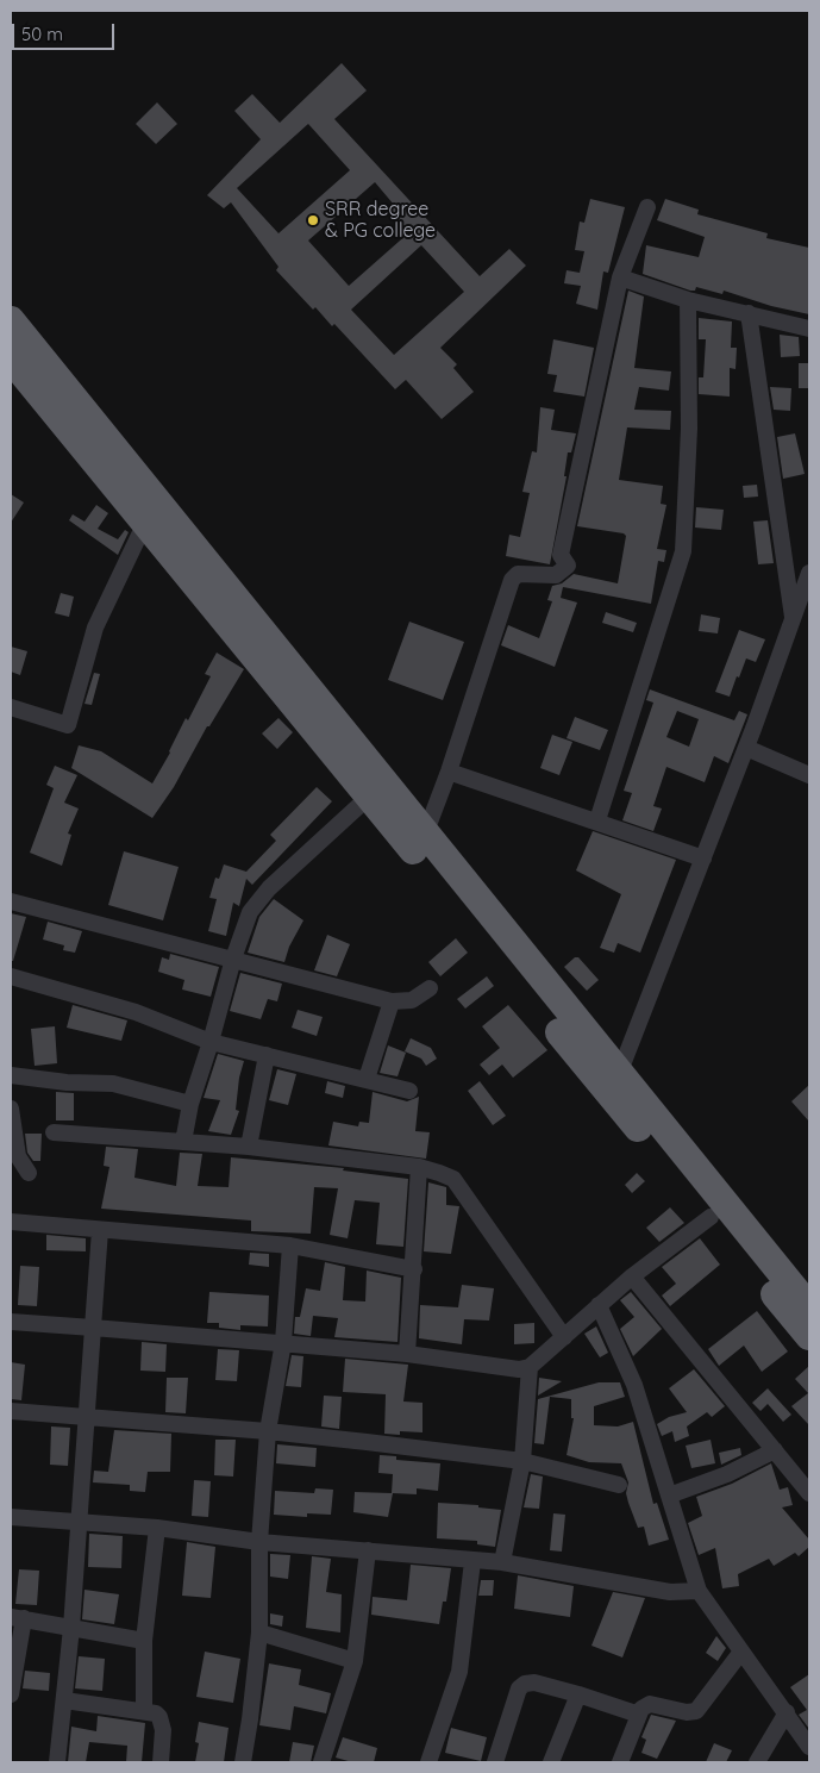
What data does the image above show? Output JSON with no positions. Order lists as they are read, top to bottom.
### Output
{
  "places": ["SRR degree & PG college"],
  "scale_bar": "50 m"
}
